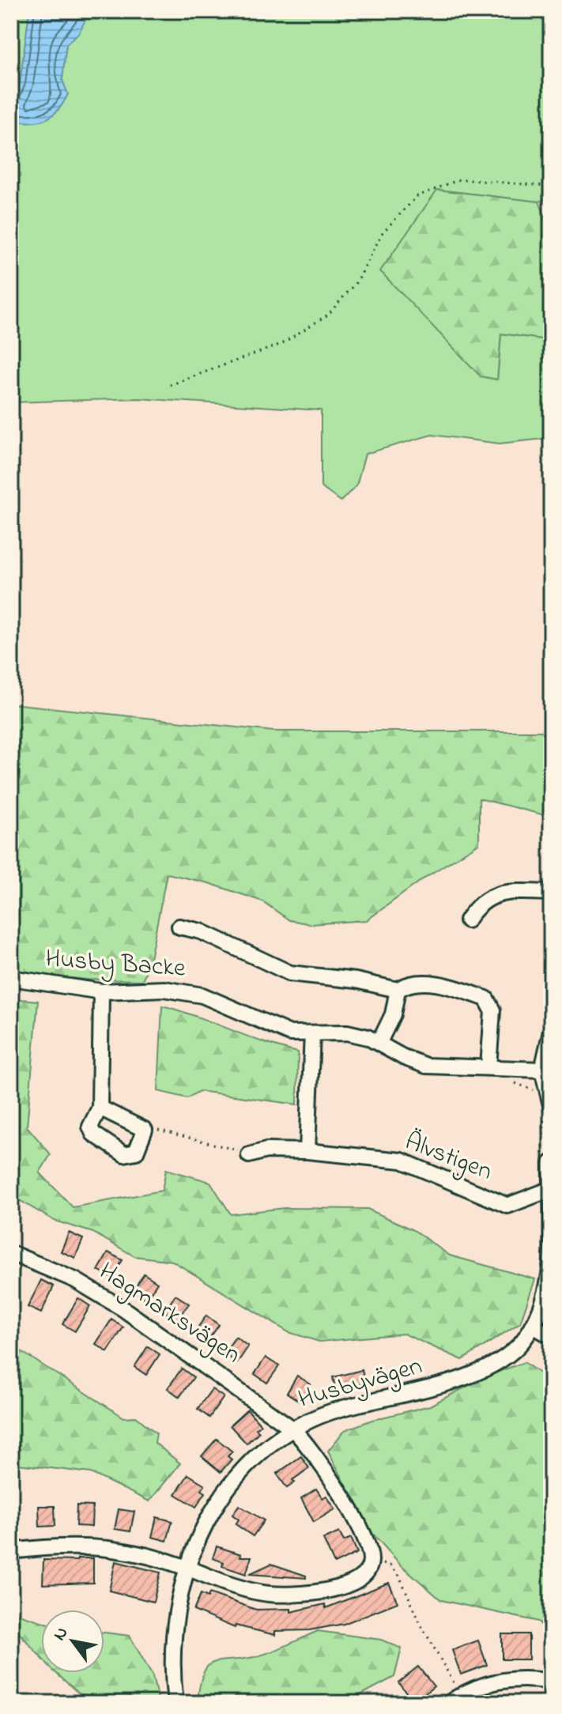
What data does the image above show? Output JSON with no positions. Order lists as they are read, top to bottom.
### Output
{
  "streets": {
    "street": [
      "Husby Backe",
      "Älvstigen",
      "Hagmarksvägen",
      "Husbyvägen"
    ]
  },
  "crossings": [
    ["Älvstigen", "Husbyvägen"],
    ["Hagmarksvägen", "Husbyvägen"]
  ],
  "north": "top left"
}
